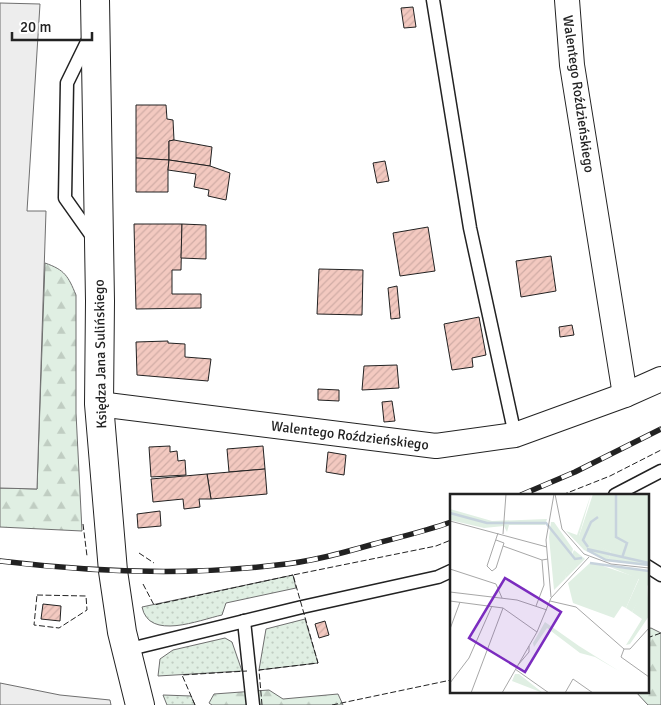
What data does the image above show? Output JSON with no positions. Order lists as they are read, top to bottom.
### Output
{
  "streets": {
    "street": ["Walentego Roździeńskiego", "Księdza Jana Sulińskiego"]
  },
  "crossings": [
    ["Walentego Roździeńskiego", "Księdza Jana Sulińskiego"]
  ],
  "scale_bar": "20 m"
}
